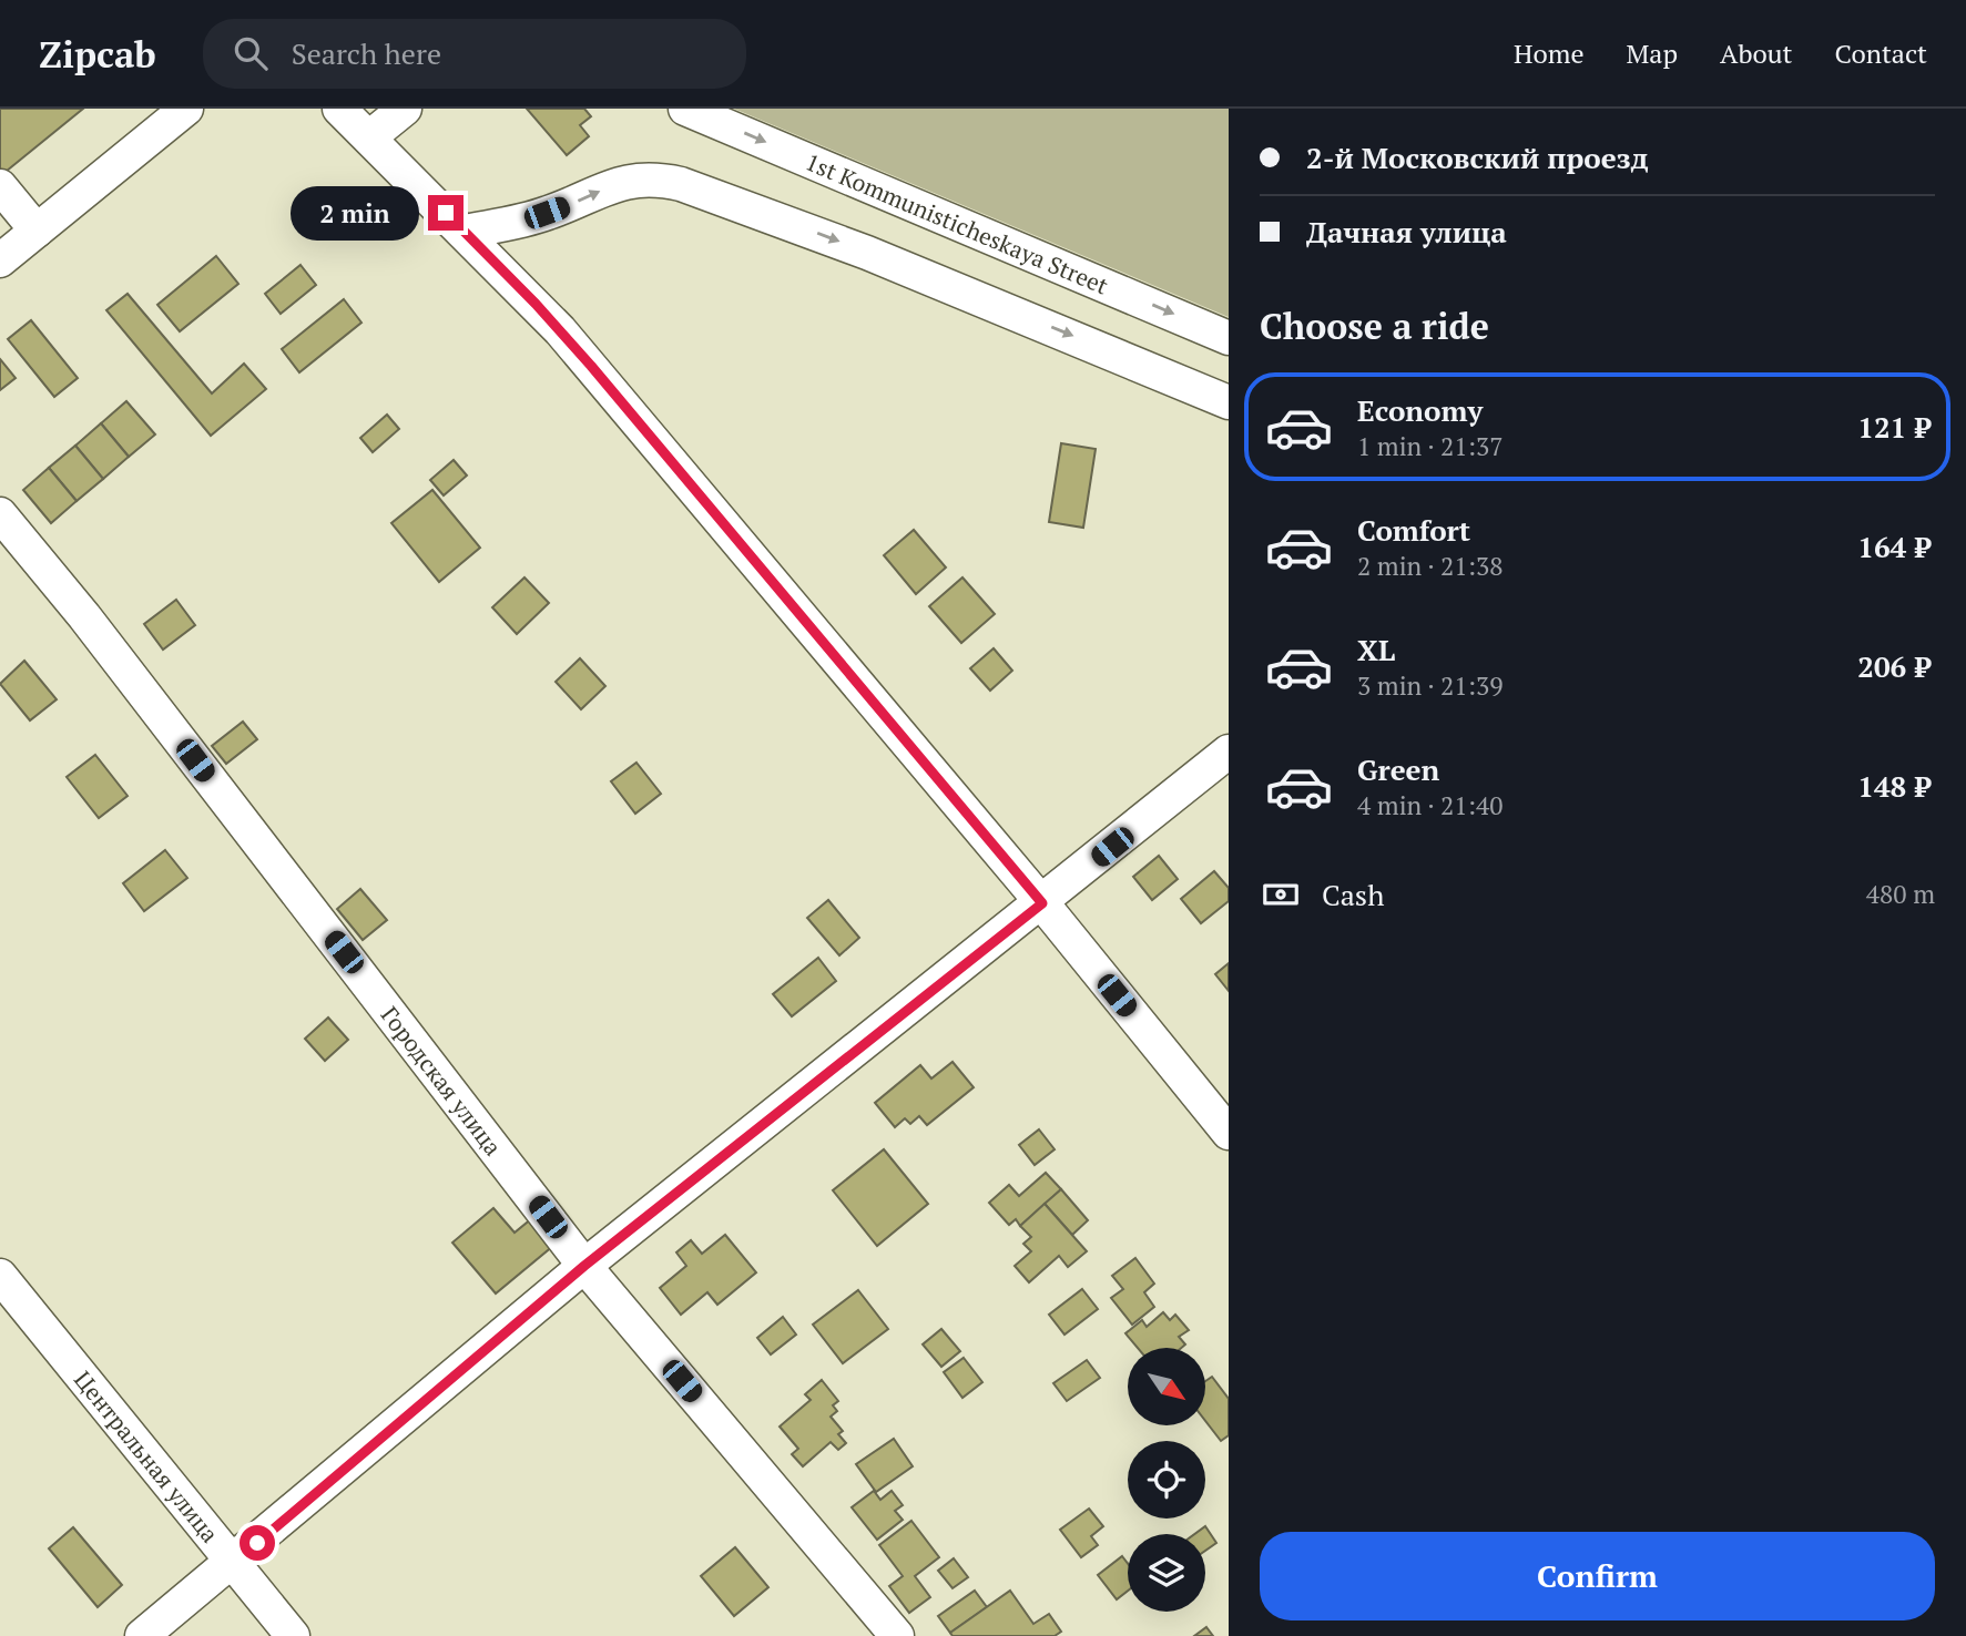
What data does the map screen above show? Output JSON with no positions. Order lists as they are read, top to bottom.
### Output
{
  "streets": {
    "street": ["1st Kommunisticheskaya Street", "Городская улица", "Центральная улица"]
  },
  "north": "bottom right",
  "page": {
    "header": "Zipcab",
    "search": "Search here",
    "nav": [
      "Home",
      "Map",
      "About",
      "Contact"
    ],
    "banner": ["2-й Московский проезд", "Дачная улица"],
    "bubble": "2 min",
    "heading": "Choose a ride",
    "list": [
      {
        "name": "Economy",
        "note": "1 min · 21:37",
        "value": "121 ₽"
      },
      {
        "name": "Comfort",
        "note": "2 min · 21:38",
        "value": "164 ₽"
      },
      {
        "name": "XL",
        "note": "3 min · 21:39",
        "value": "206 ₽"
      },
      {
        "name": "Green",
        "note": "4 min · 21:40",
        "value": "148 ₽"
      }
    ],
    "pay": ["Cash", "480 m"],
    "buttons": "Confirm"
  }
}
